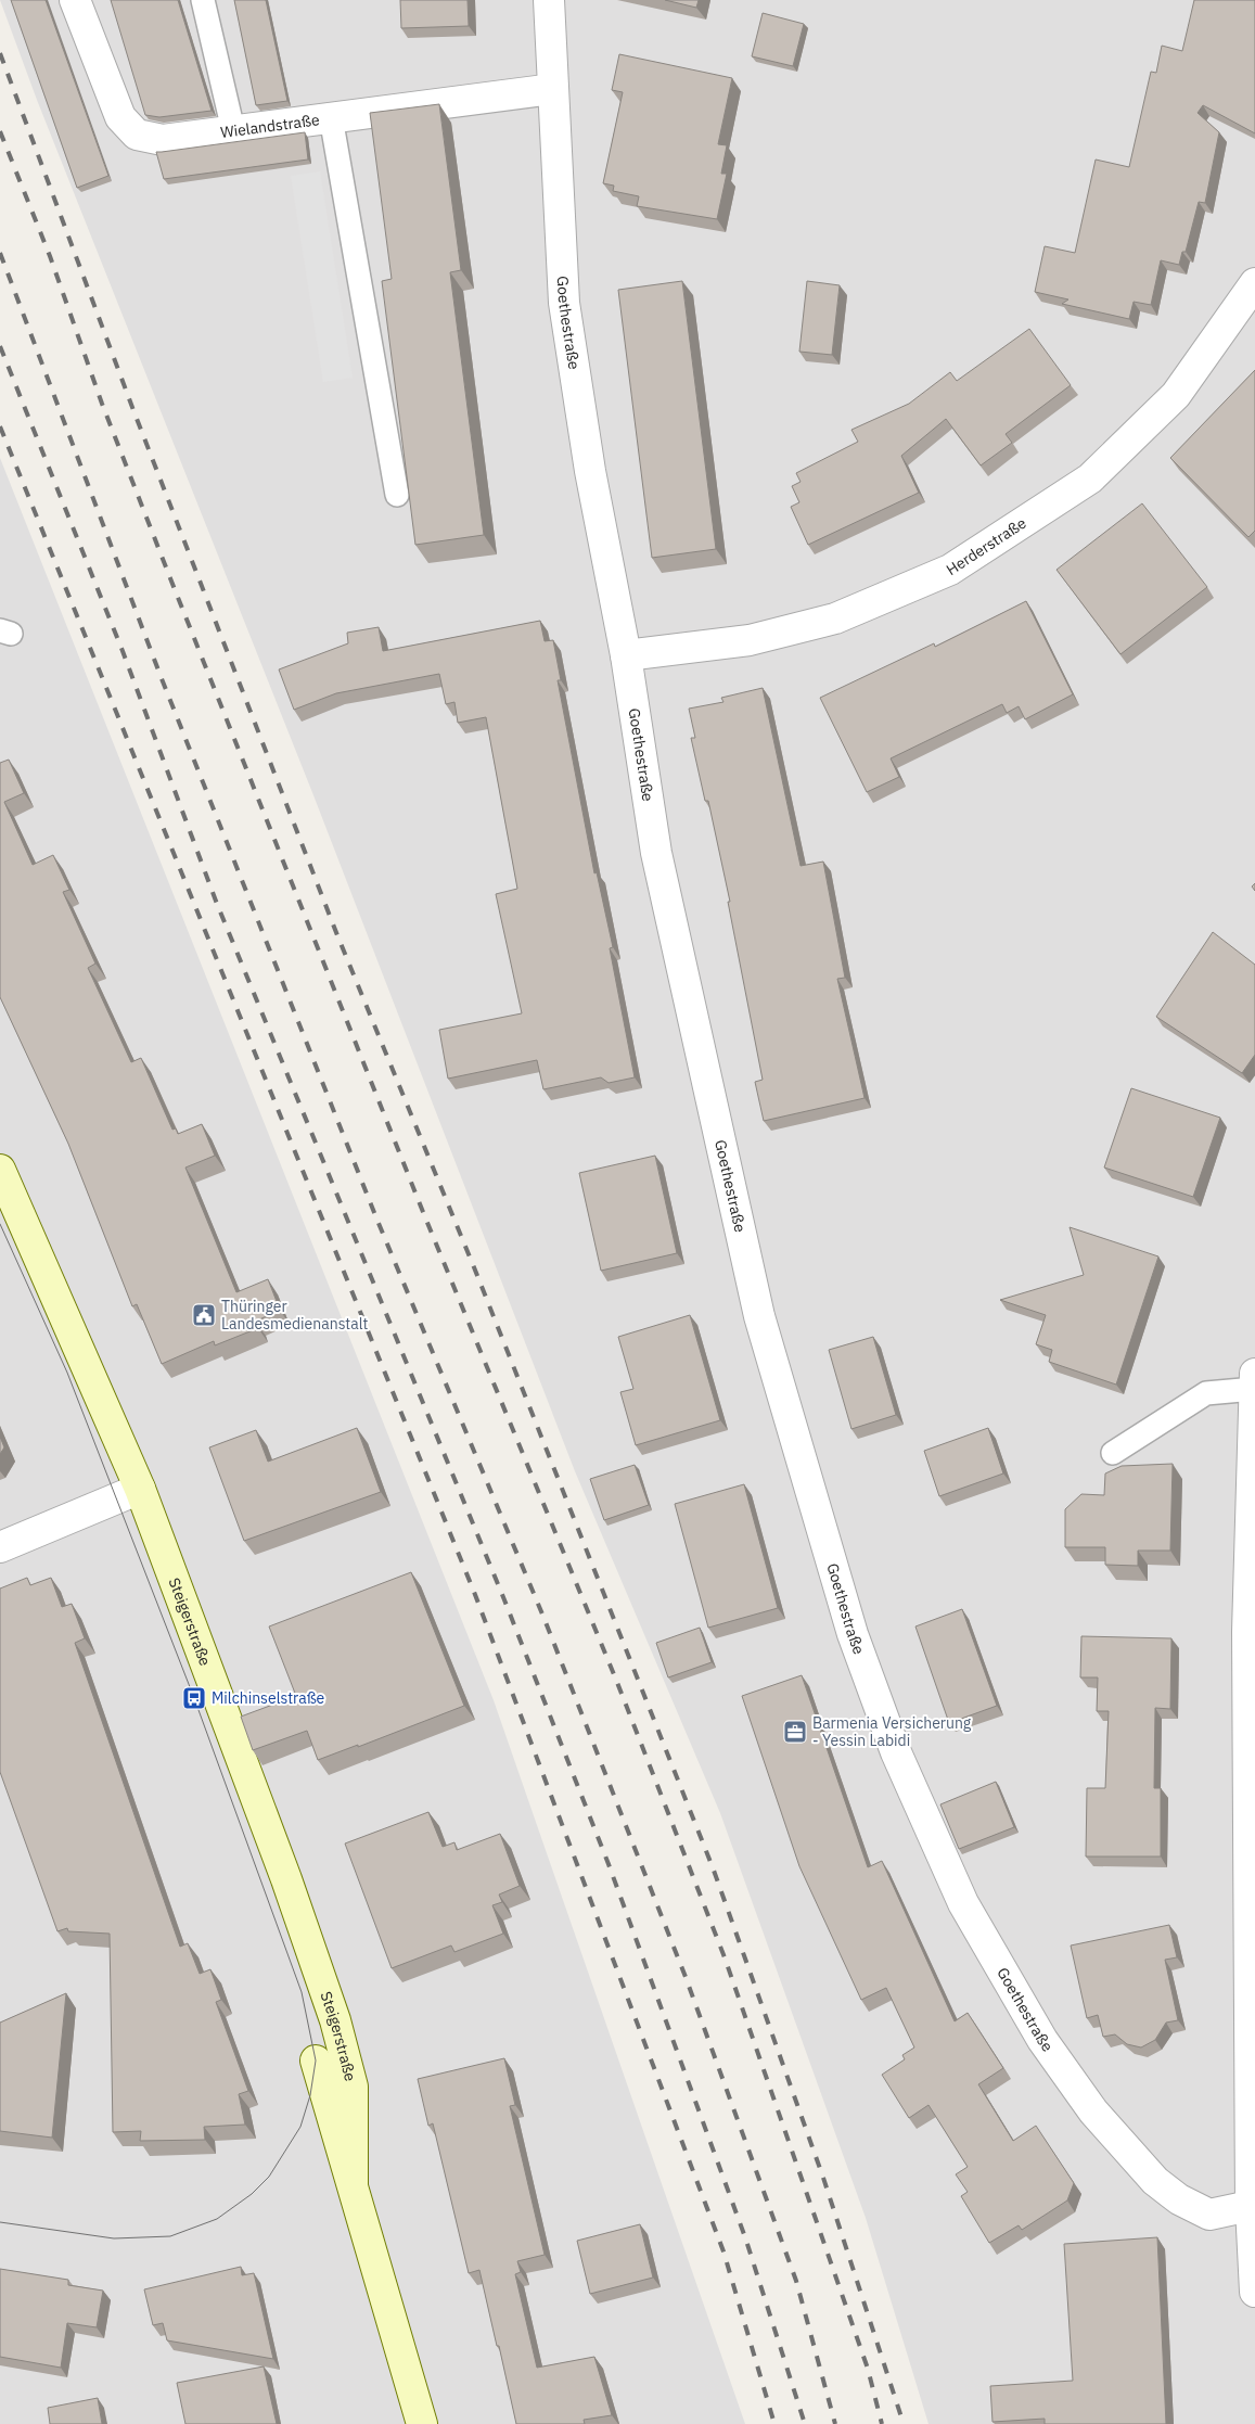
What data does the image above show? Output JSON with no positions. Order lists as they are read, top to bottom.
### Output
{
  "streets": {
    "main road": ["Steigerstraße"],
    "street": ["Wielandstraße", "Goethestraße", "Herderstraße"]
  },
  "crossings": [
    ["Wielandstraße", "Goethestraße"],
    ["Goethestraße", "Herderstraße"]
  ],
  "places": {
    "public building": ["Thüringer Landesmedienanstalt"],
    "bus stop": ["Milchinselstraße"],
    "office": ["Barmenia Versicherung - Yessin Labidi"]
  }
}
